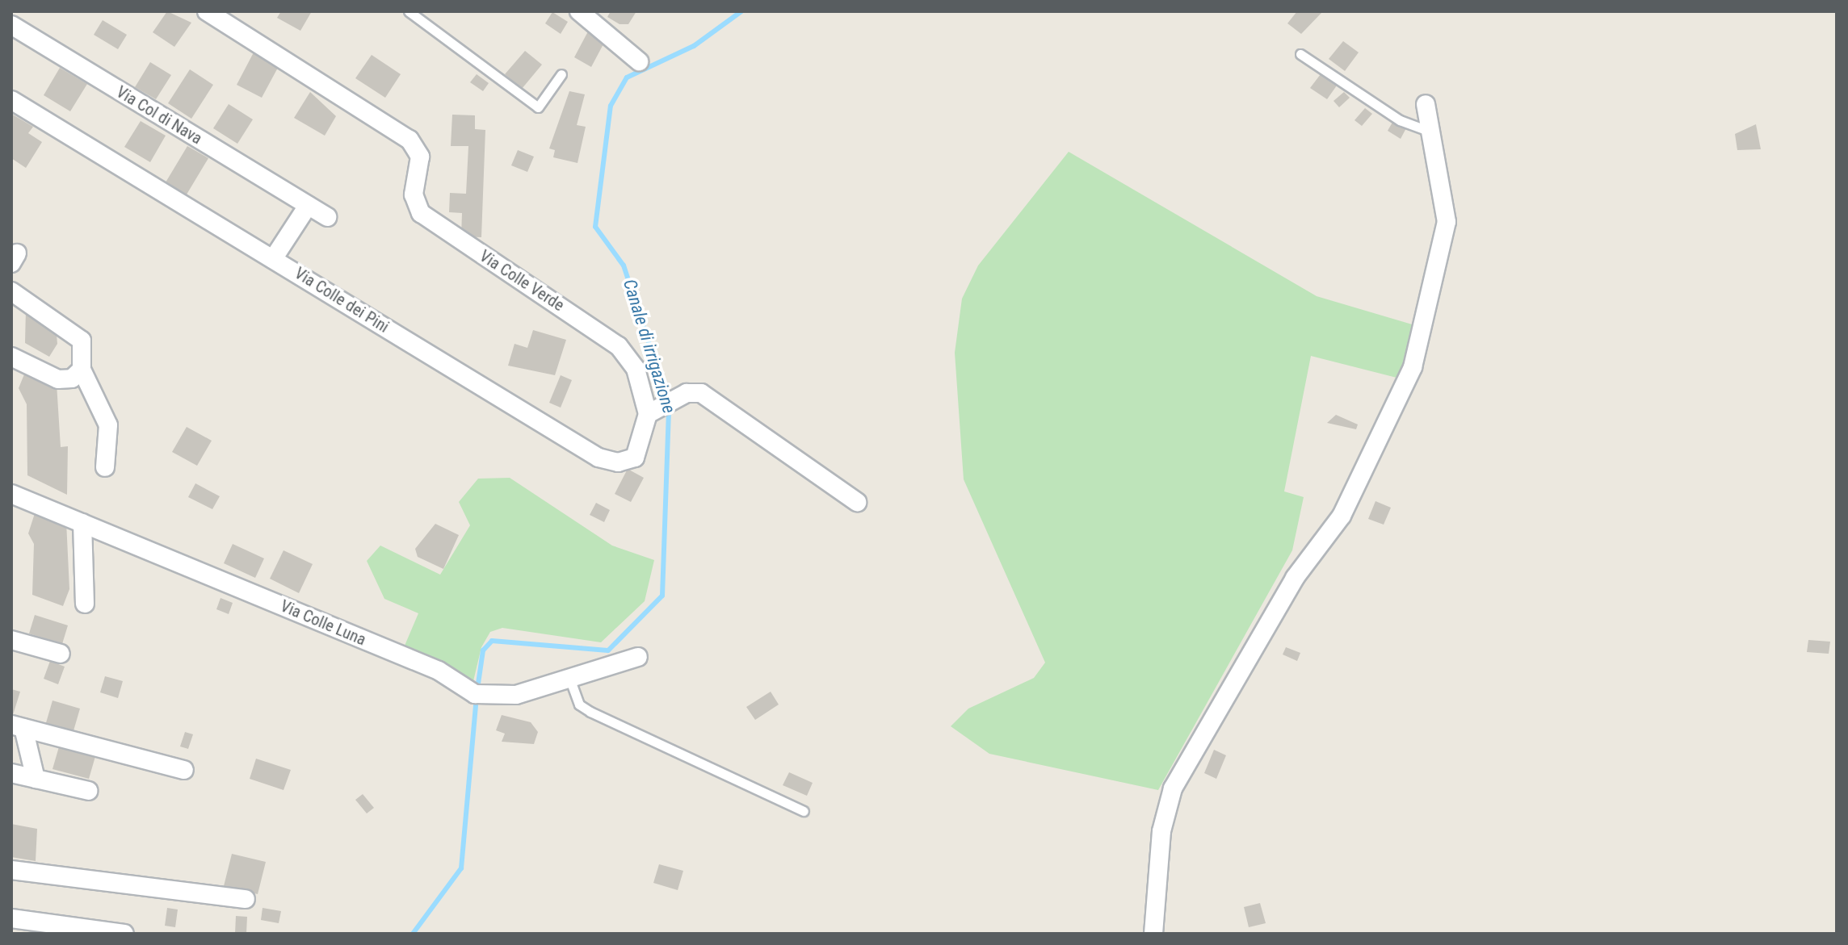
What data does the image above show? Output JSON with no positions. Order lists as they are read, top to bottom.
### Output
{
  "streets": {
    "street": [
      "Via Col di Nava",
      "Via Colle Verde",
      "Via Colle dei Pini",
      "Via Colle Luna"
    ]
  },
  "crossings": [
    ["Via Colle Verde", "Via Colle dei Pini"]
  ],
  "water": ["Canale di irrigazione"]
}
